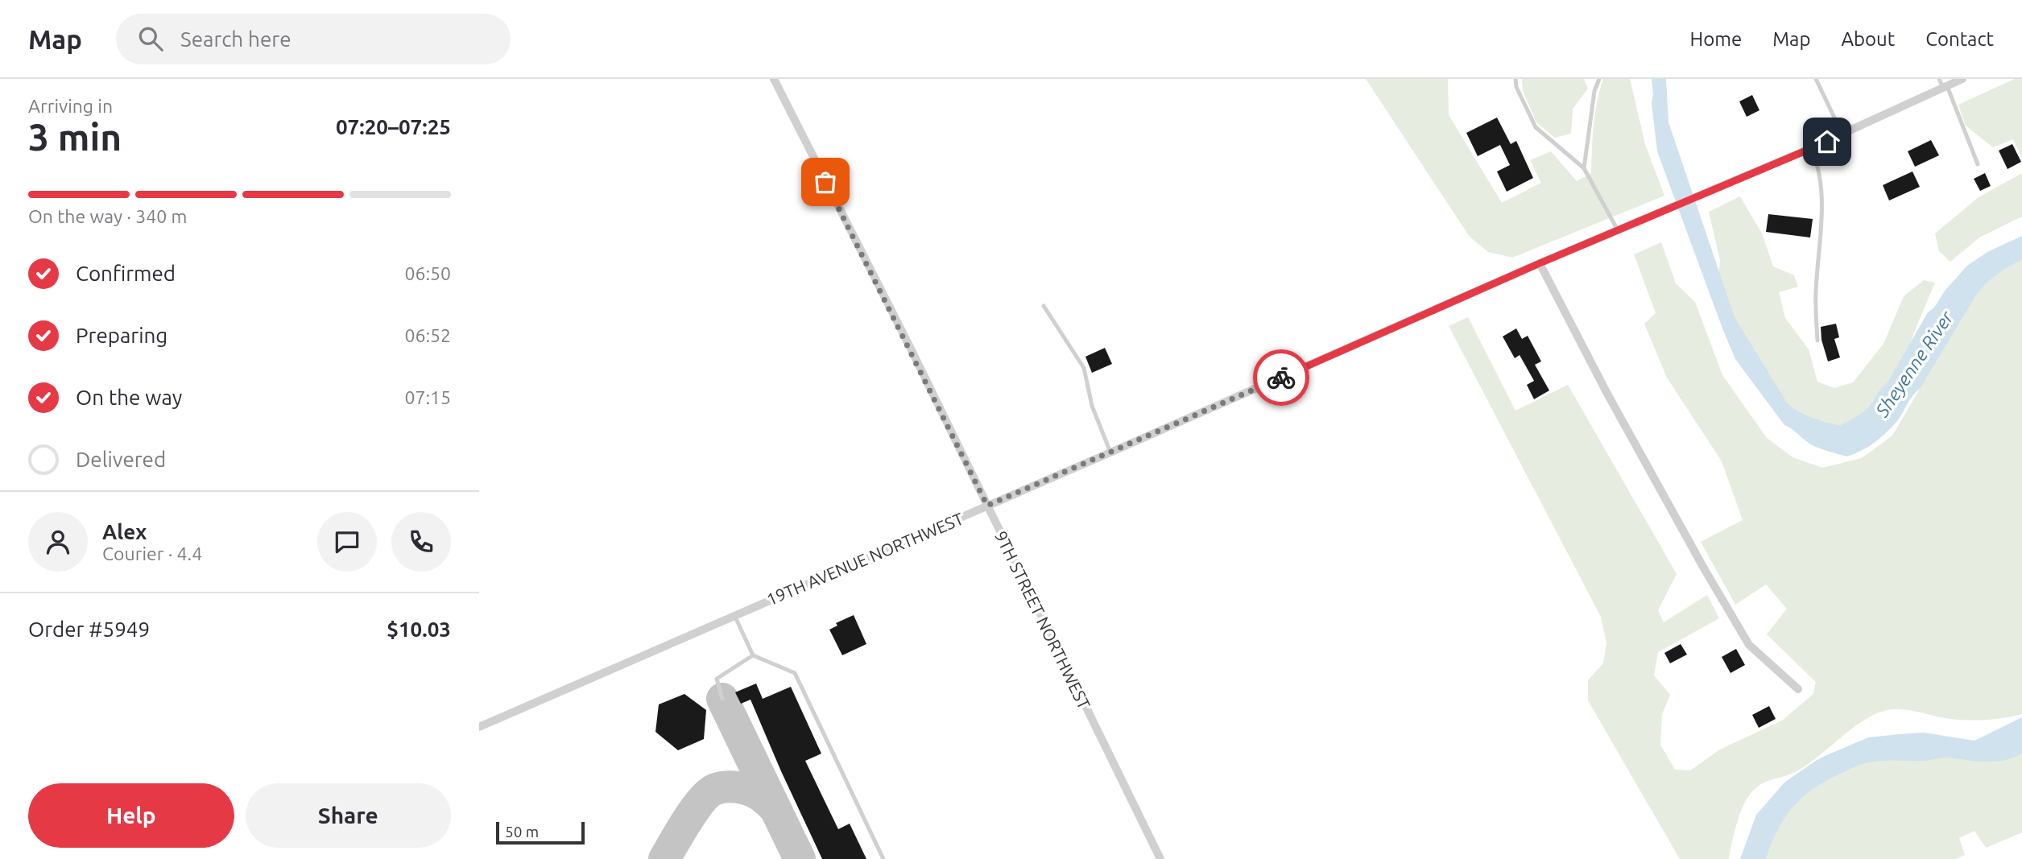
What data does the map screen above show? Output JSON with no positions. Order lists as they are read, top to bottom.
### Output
{
  "streets": {
    "street": ["19TH AVENUE NORTHWEST", "9TH STREET NORTHWEST"]
  },
  "crossings": [
    ["19TH AVENUE NORTHWEST", "9TH STREET NORTHWEST"]
  ],
  "water": ["Sheyenne River"],
  "scale_bar": "50 m",
  "page": {
    "header": "Map",
    "search": "Search here",
    "nav": [
      "Home",
      "Map",
      "About",
      "Contact"
    ],
    "heading": ["3 min", "Arriving in", "07:20–07:25"],
    "panel": [
      "Alex",
      "Courier · 4.4",
      "Order #5949",
      "$10.03"
    ],
    "bar": "On the way · 340 m",
    "list": [
      ["Confirmed", "06:50"],
      ["Preparing", "06:52"],
      ["On the way", "07:15"],
      "Delivered"
    ],
    "buttons": ["Help", "Share"],
    "scale": "50 m"
  }
}
